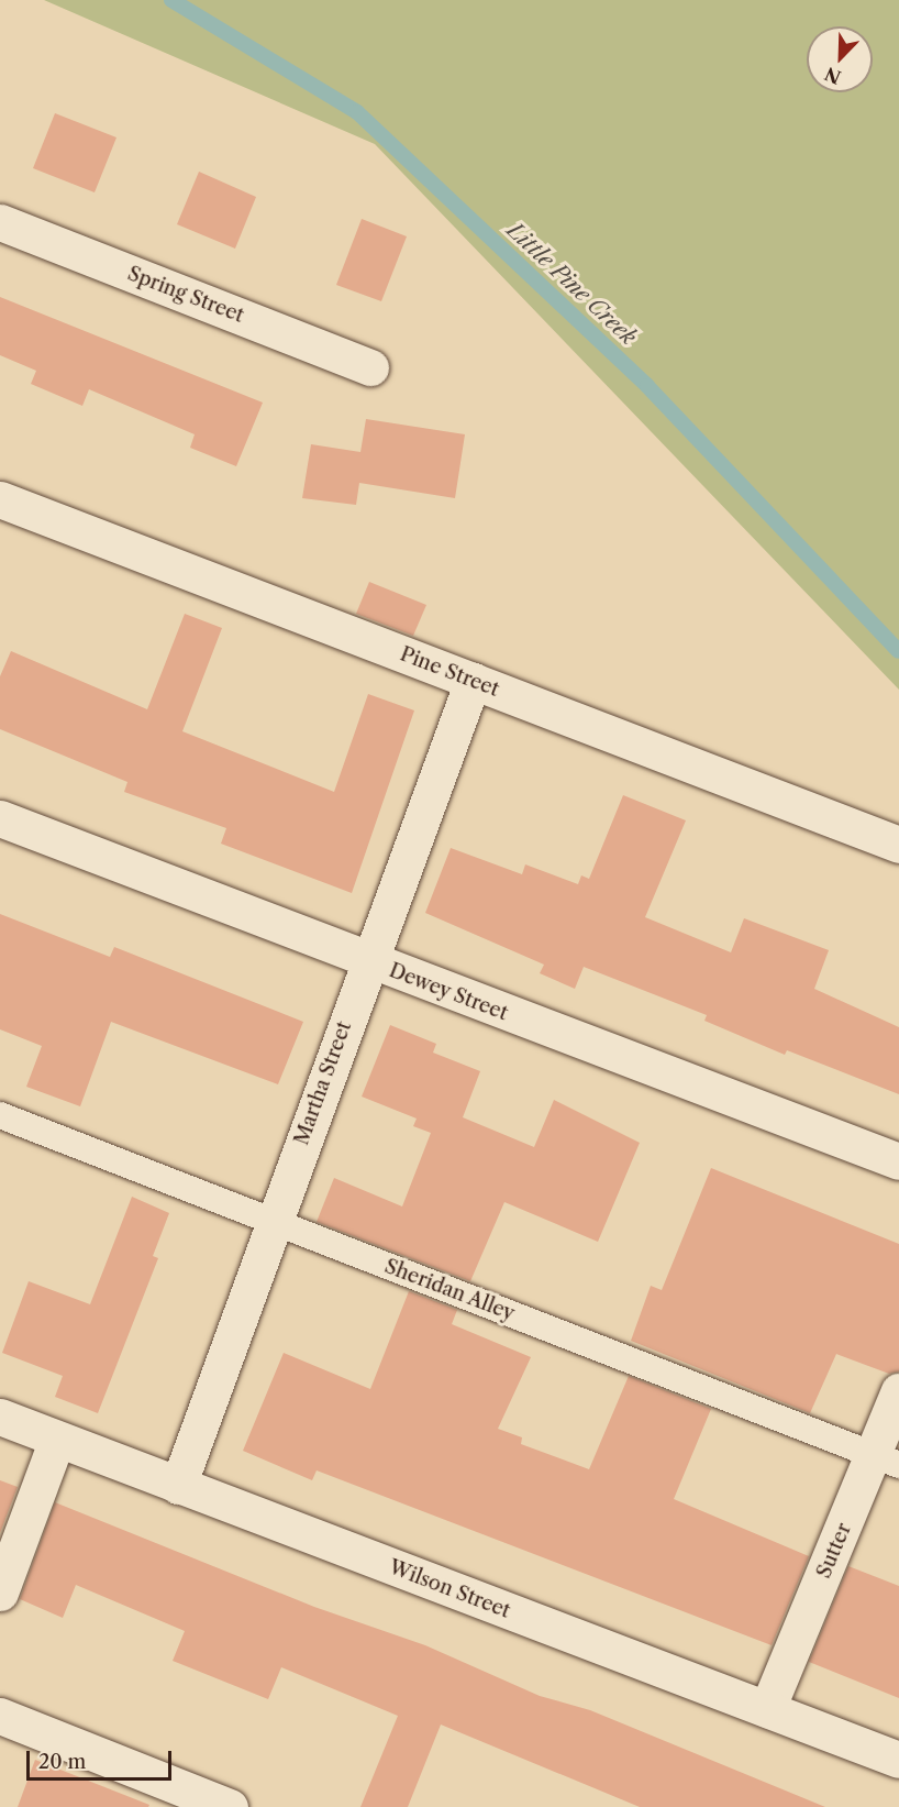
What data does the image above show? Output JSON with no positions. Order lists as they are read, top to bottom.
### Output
{
  "streets": {
    "street": [
      "Spring Street",
      "Pine Street",
      "Dewey Street",
      "Martha Street",
      "Sutter",
      "Wilson Street"
    ],
    "lane": ["Sheridan Alley"]
  },
  "crossings": [
    ["Pine Street", "Martha Street"],
    ["Dewey Street", "Martha Street"],
    ["Martha Street", "Sheridan Alley"],
    ["Martha Street", "Wilson Street"],
    ["Sheridan Alley", "Sutter"],
    ["Sutter", "Wilson Street"]
  ],
  "water": ["Little Pine Creek"],
  "scale_bar": "20 m",
  "north": "bottom left"
}
